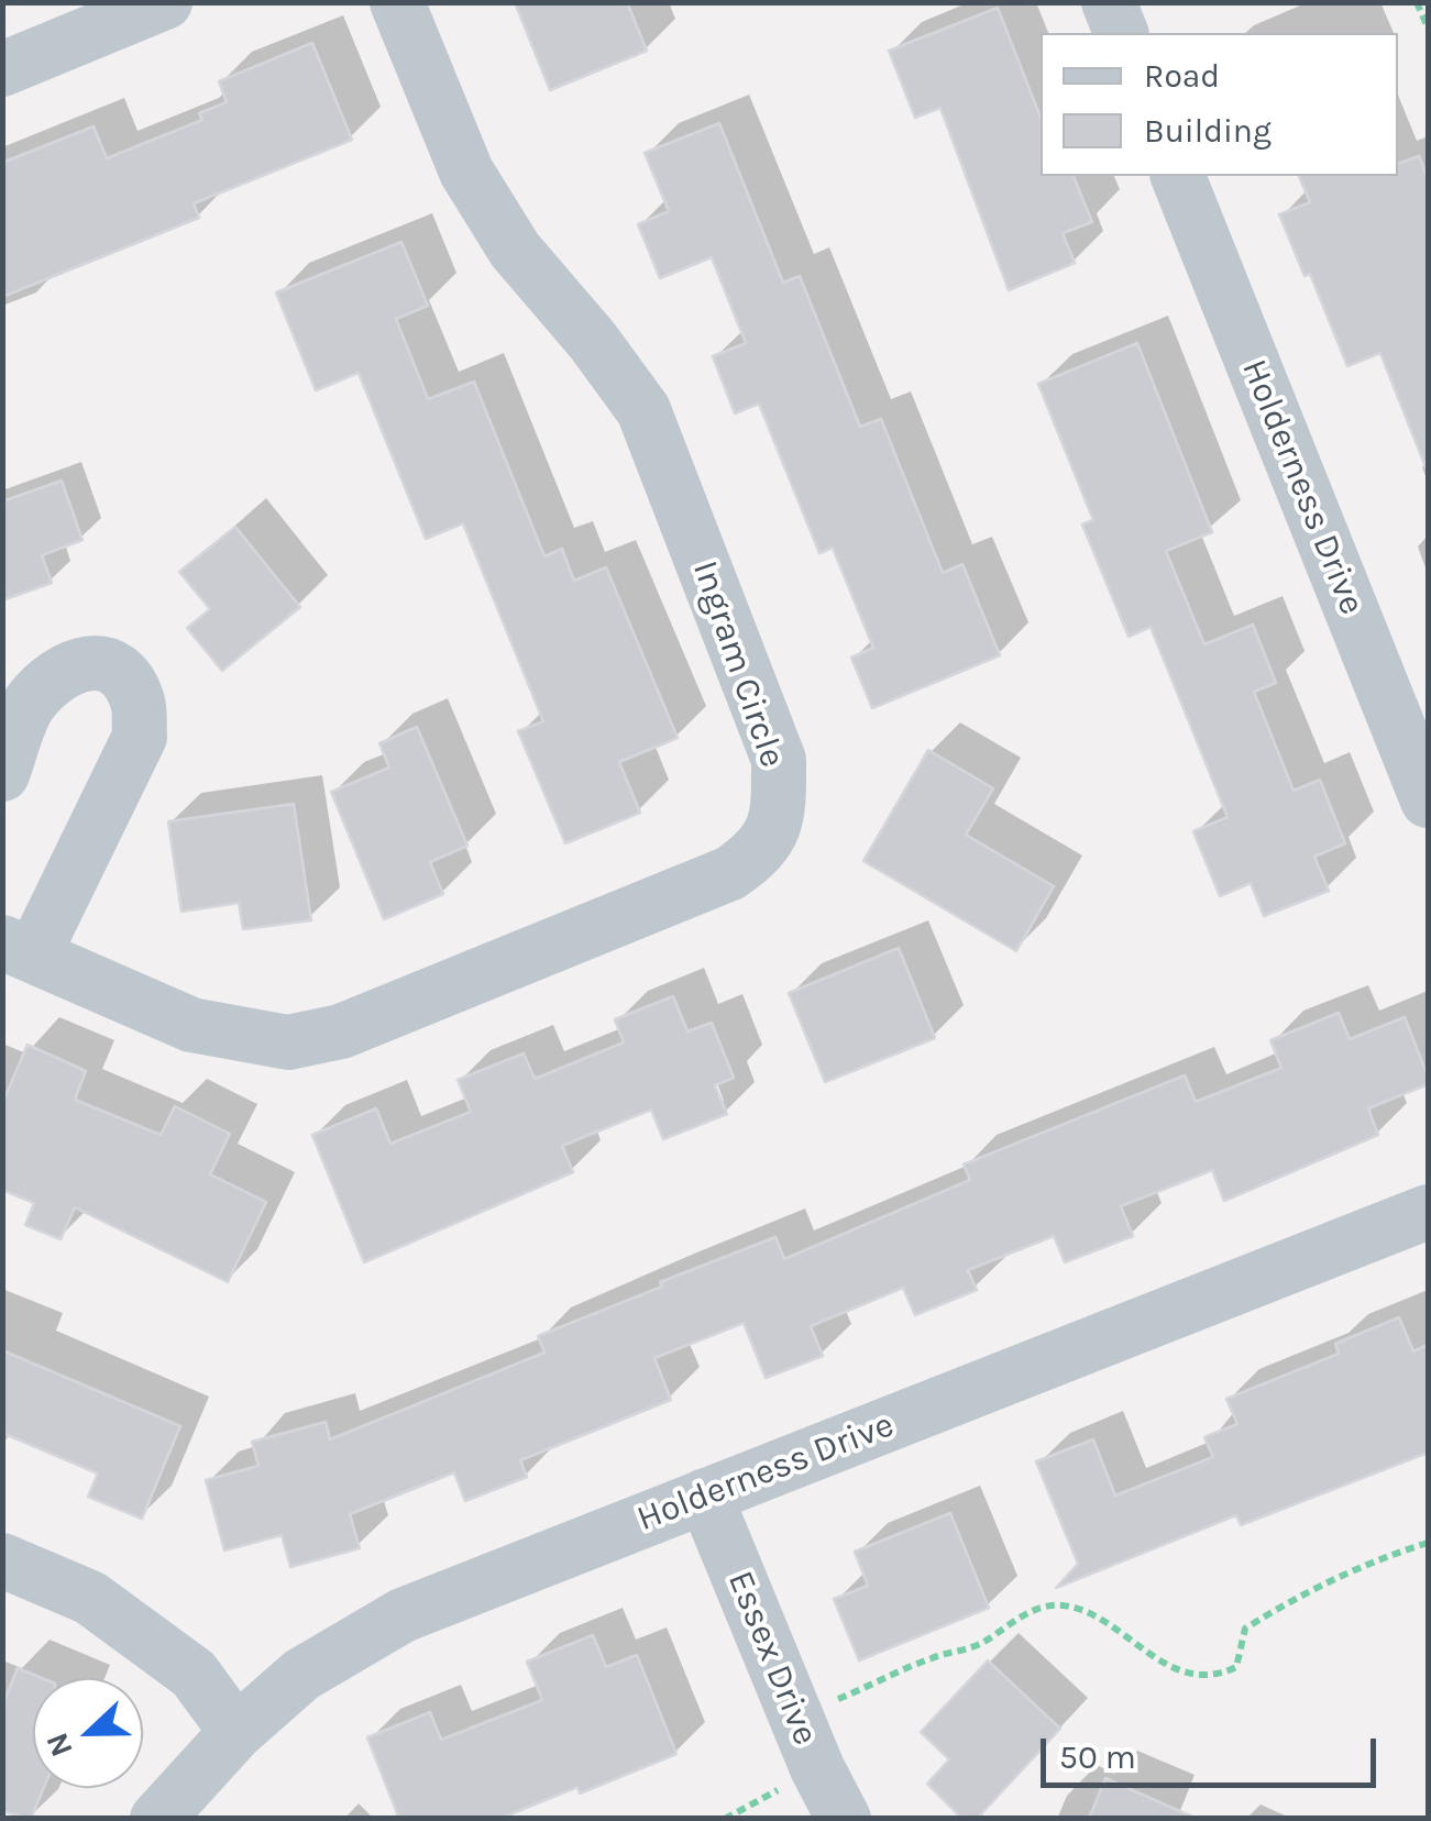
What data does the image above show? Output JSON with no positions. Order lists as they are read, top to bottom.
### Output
{
  "streets": {
    "street": ["Holderness Drive", "Ingram Circle", "Essex Drive"]
  },
  "crossings": [
    ["Holderness Drive", "Essex Drive"]
  ],
  "legend": ["Road", "Building"],
  "scale_bar": "50 m",
  "north": "left"
}
